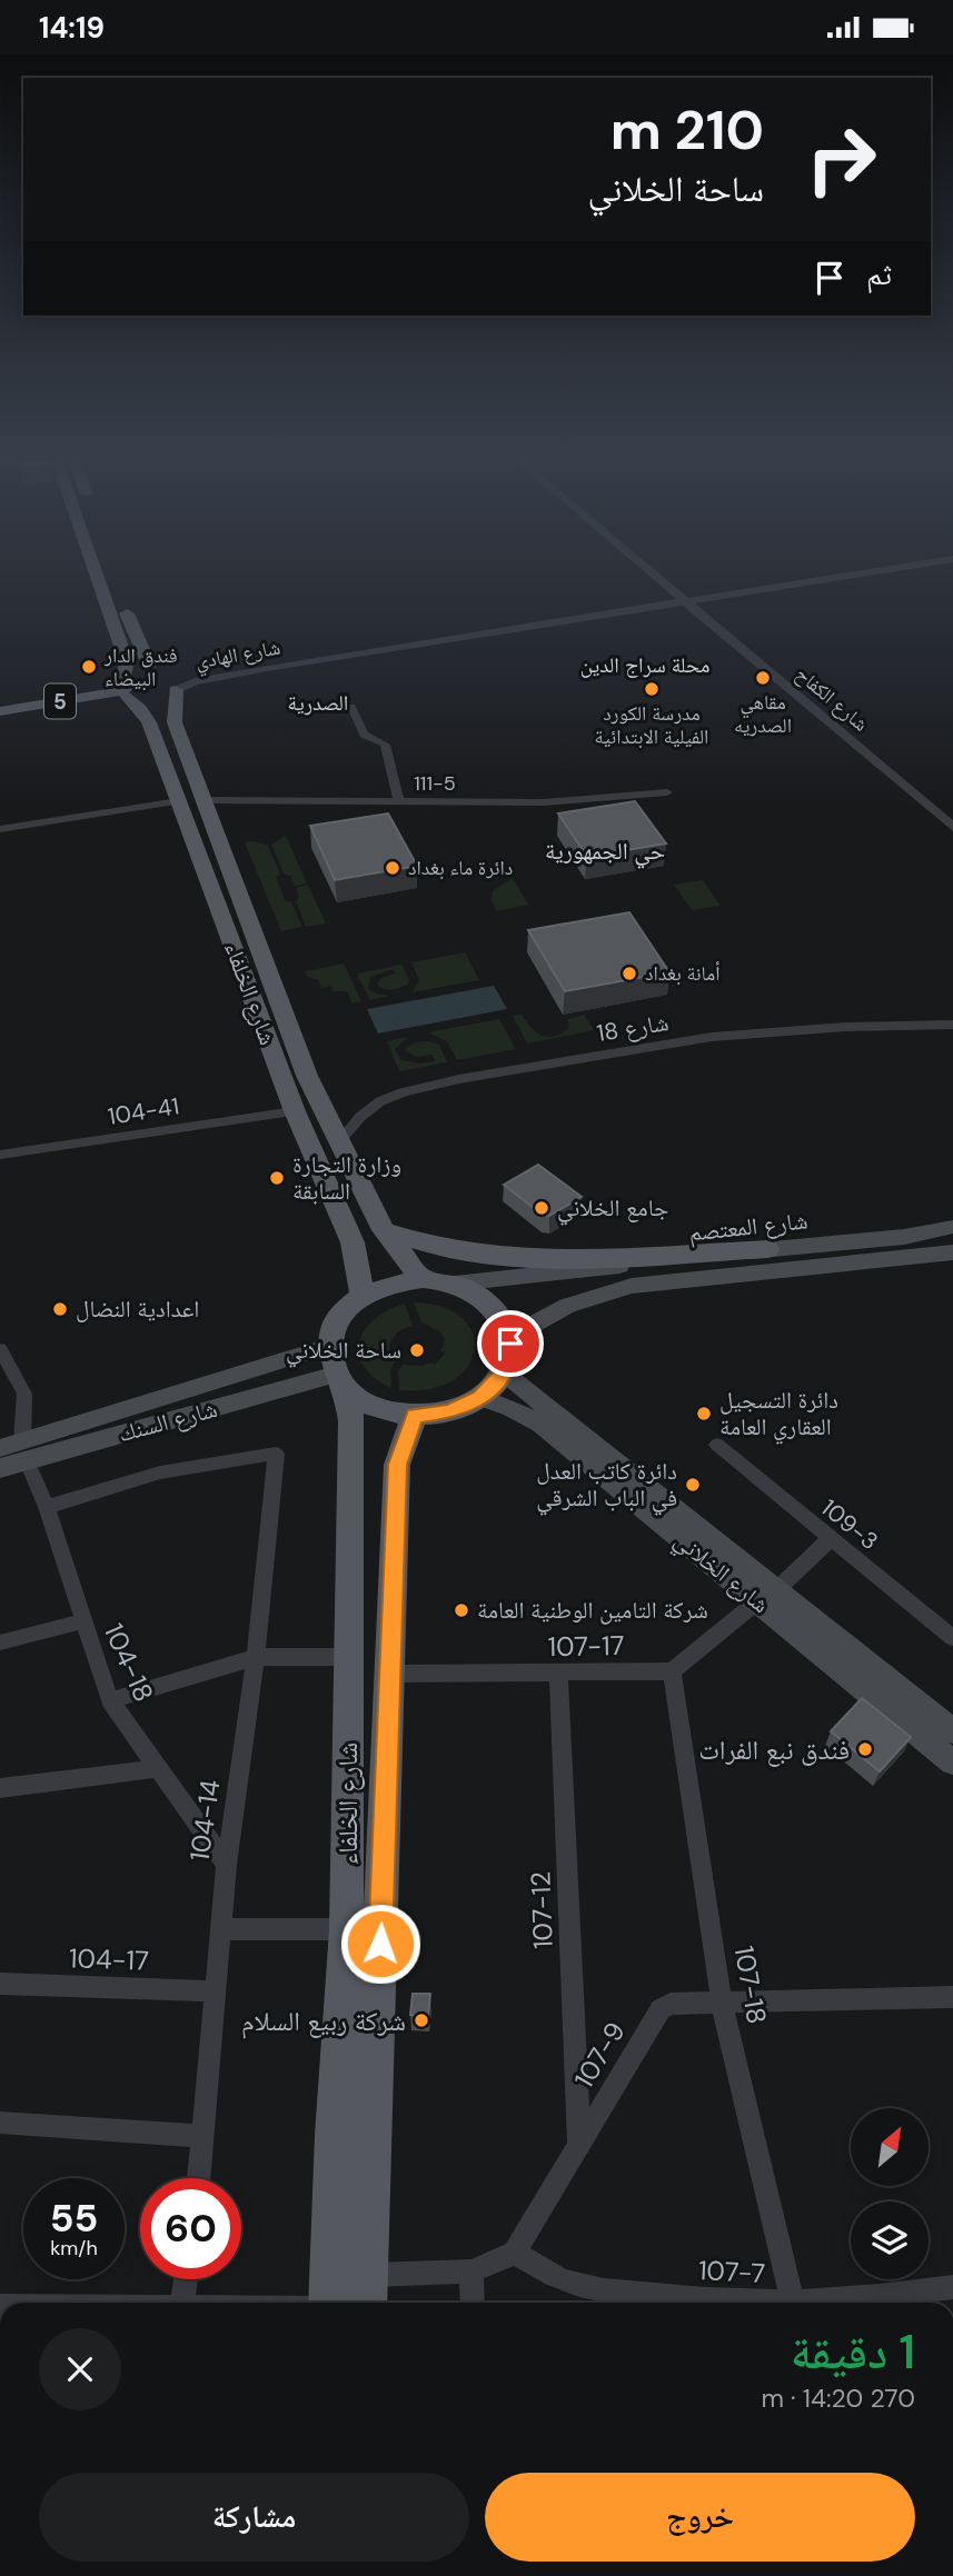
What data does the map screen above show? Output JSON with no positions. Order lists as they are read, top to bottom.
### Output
{
  "streets": {
    "main road": [
      "5",
      "شارع الخلفاء",
      "شارع المعتصم",
      "شارع السنك",
      "شارع الخلاني"
    ],
    "street": [
      "شارع الهادي",
      "شارع الكفاح",
      "111-5",
      "شارع 18",
      "104-41",
      "109-3",
      "107-17",
      "104-18",
      "104-14",
      "107-12",
      "104-17",
      "107-18",
      "107-9",
      "107-7"
    ]
  },
  "crossings": [
    ["شارع الهادي", "شارع الكفاح"],
    ["شارع الهادي", "شارع الخلفاء"],
    ["5", "شارع الخلفاء"],
    ["111-5", "شارع الخلفاء"],
    ["شارع الخلفاء", "شارع 18"],
    ["شارع الخلفاء", "104-41"],
    ["شارع الخلفاء", "شارع المعتصم"],
    ["شارع الخلفاء", "شارع السنك"],
    ["شارع الخلفاء", "شارع الخلاني"],
    ["شارع الخلفاء", "107-17"],
    ["شارع المعتصم", "شارع السنك"],
    ["شارع المعتصم", "شارع الخلاني"],
    ["شارع السنك", "شارع الخلاني"],
    ["شارع السنك", "104-18"],
    ["107-17", "107-12"],
    ["107-17", "107-18"],
    ["104-18", "104-14"],
    ["104-14", "104-17"],
    ["107-12", "107-9"],
    ["107-18", "107-9"],
    ["107-9", "107-7"]
  ],
  "districts": ["محلة سراج الدين", "الصدرية", "حي الجمهورية"],
  "places": [
    "فندق الدار البيضاء",
    "مقاهي الصدريه",
    "مدرسة الكورد الفيلية الابتدائية",
    "دائرة ماء بغداد",
    "أمانة بغداد",
    "وزارة التجارة السابقة",
    "جامع الخلاني",
    "اعدادية النضال",
    "ساحة الخلاني",
    "دائرة التسجيل العقاري العامة",
    "دائرة كاتب العدل في الباب الشرقي",
    "شركة التامين الوطنية العامة",
    "فندق نبع الفرات",
    "شركة ربيع السلام"
  ],
  "north": "top right",
  "page": {
    "status": "14:19",
    "turn": ["210 m", "ساحة الخلاني"],
    "then": "ثم",
    "speed": "55 km/h",
    "limit": "60",
    "heading": ["1 دقيقة", "270 m · 14:20"],
    "buttons": ["خروج", "مشاركة"]
  }
}
